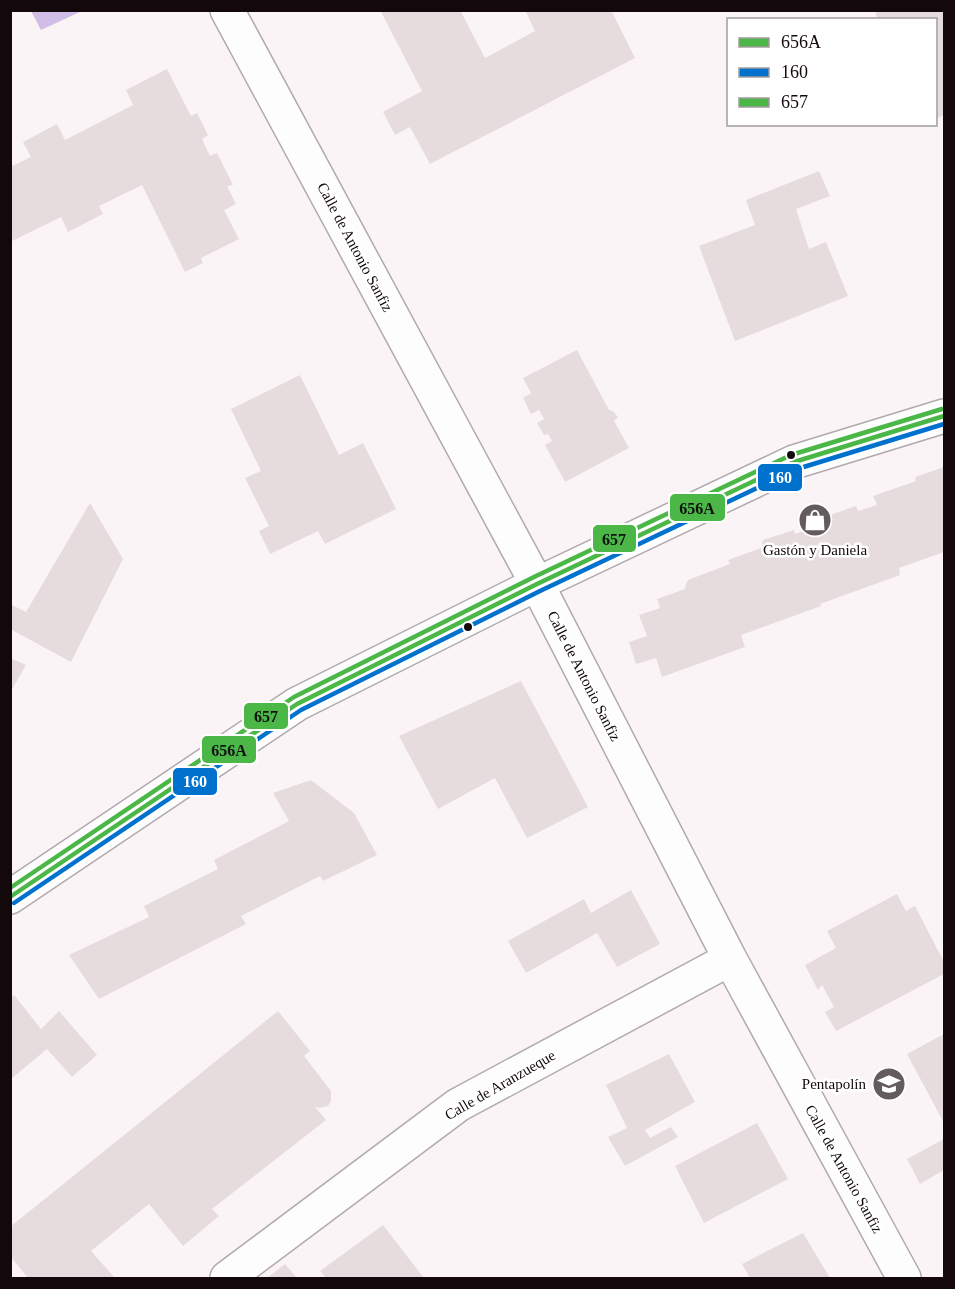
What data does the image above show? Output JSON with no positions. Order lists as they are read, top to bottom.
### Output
{
  "streets": {
    "street": ["Calle de Antonio Sanfiz", "Calle de Aranzueque"]
  },
  "crossings": [
    ["Calle de Antonio Sanfiz", "Calle de Aranzueque"]
  ],
  "places": {
    "shop": ["Gastón y Daniela"],
    "school or university": ["Pentapolín"]
  },
  "lines": ["transit line 657", "transit line 656A", "transit line 160"],
  "legend": ["656A", "160", "657"]
}
